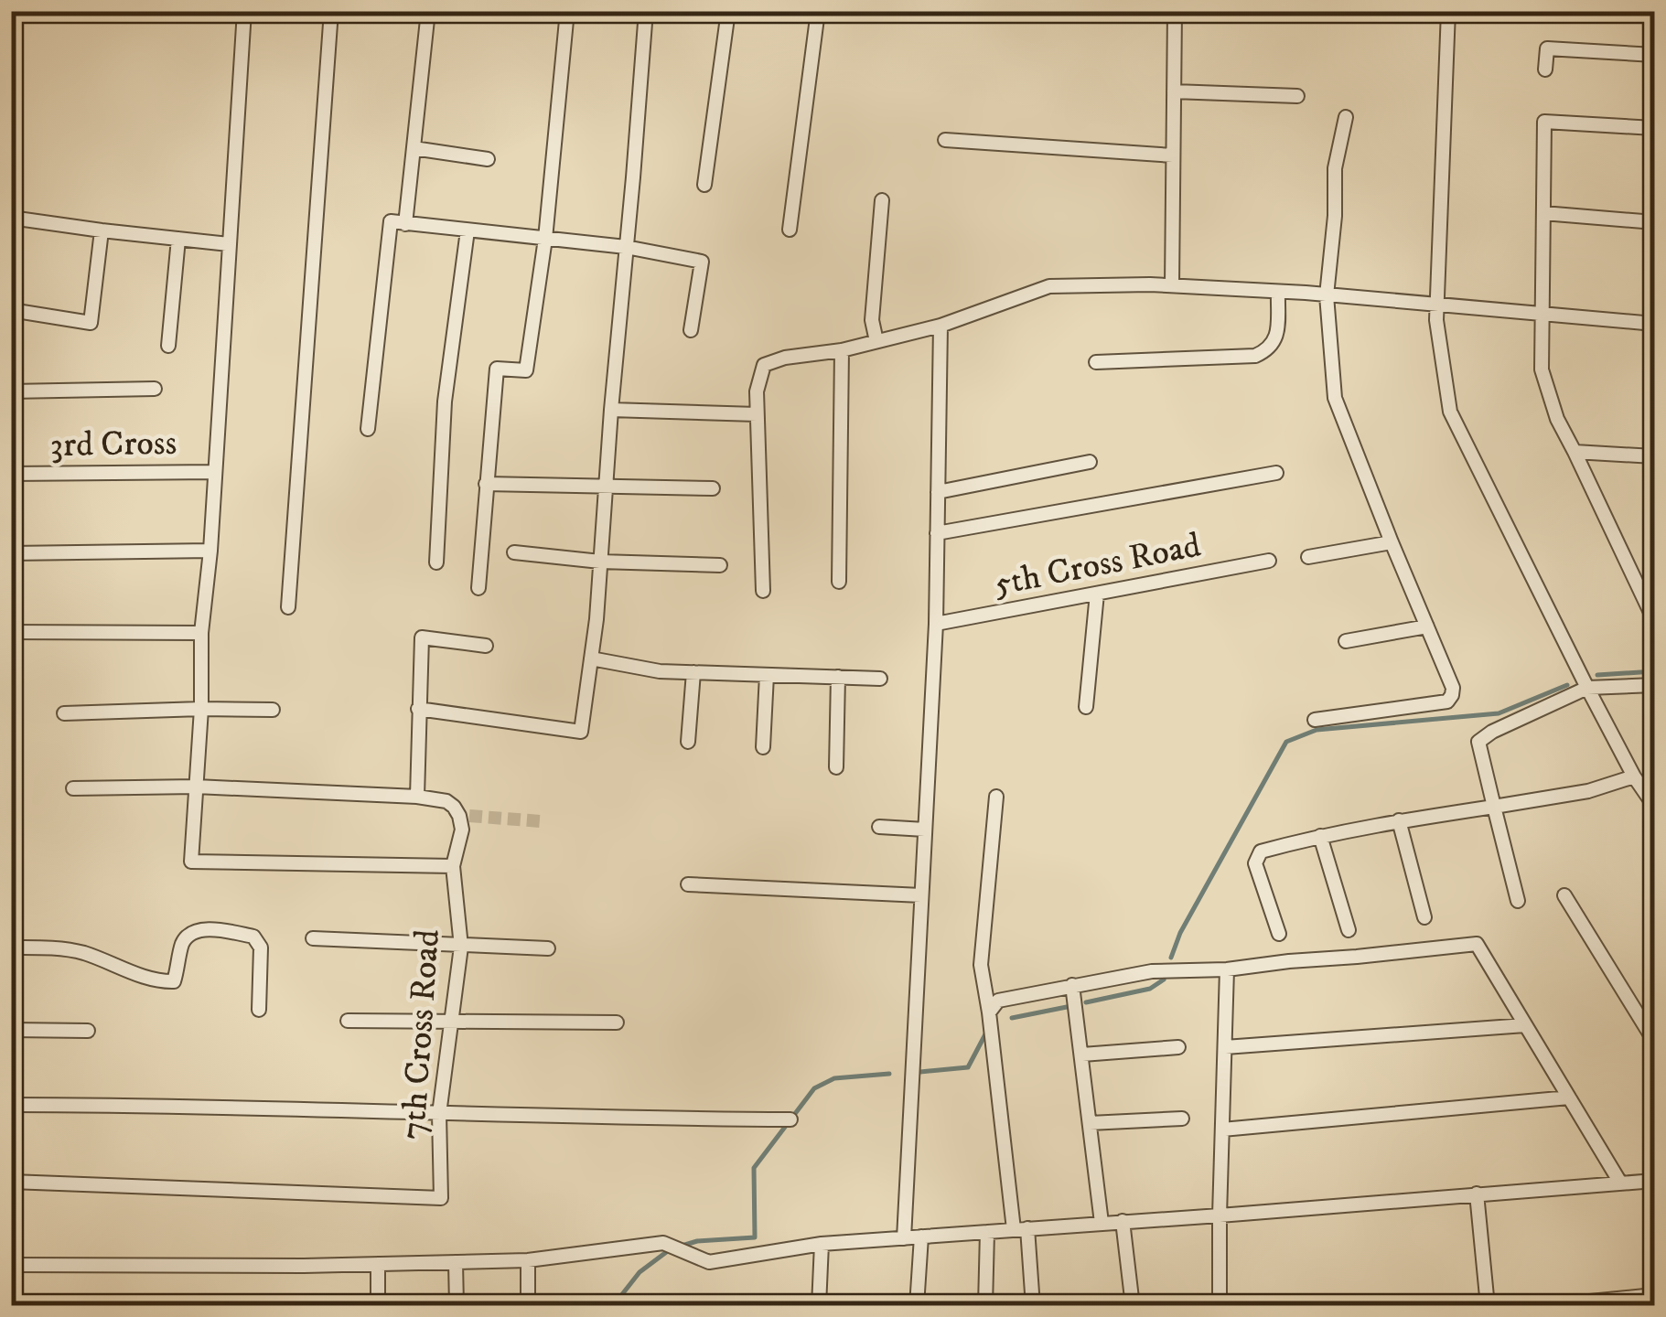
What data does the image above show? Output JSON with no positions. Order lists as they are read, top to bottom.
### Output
{
  "streets": {
    "street": ["3rd Cross", "5th Cross Road", "7th Cross Road"]
  }
}
